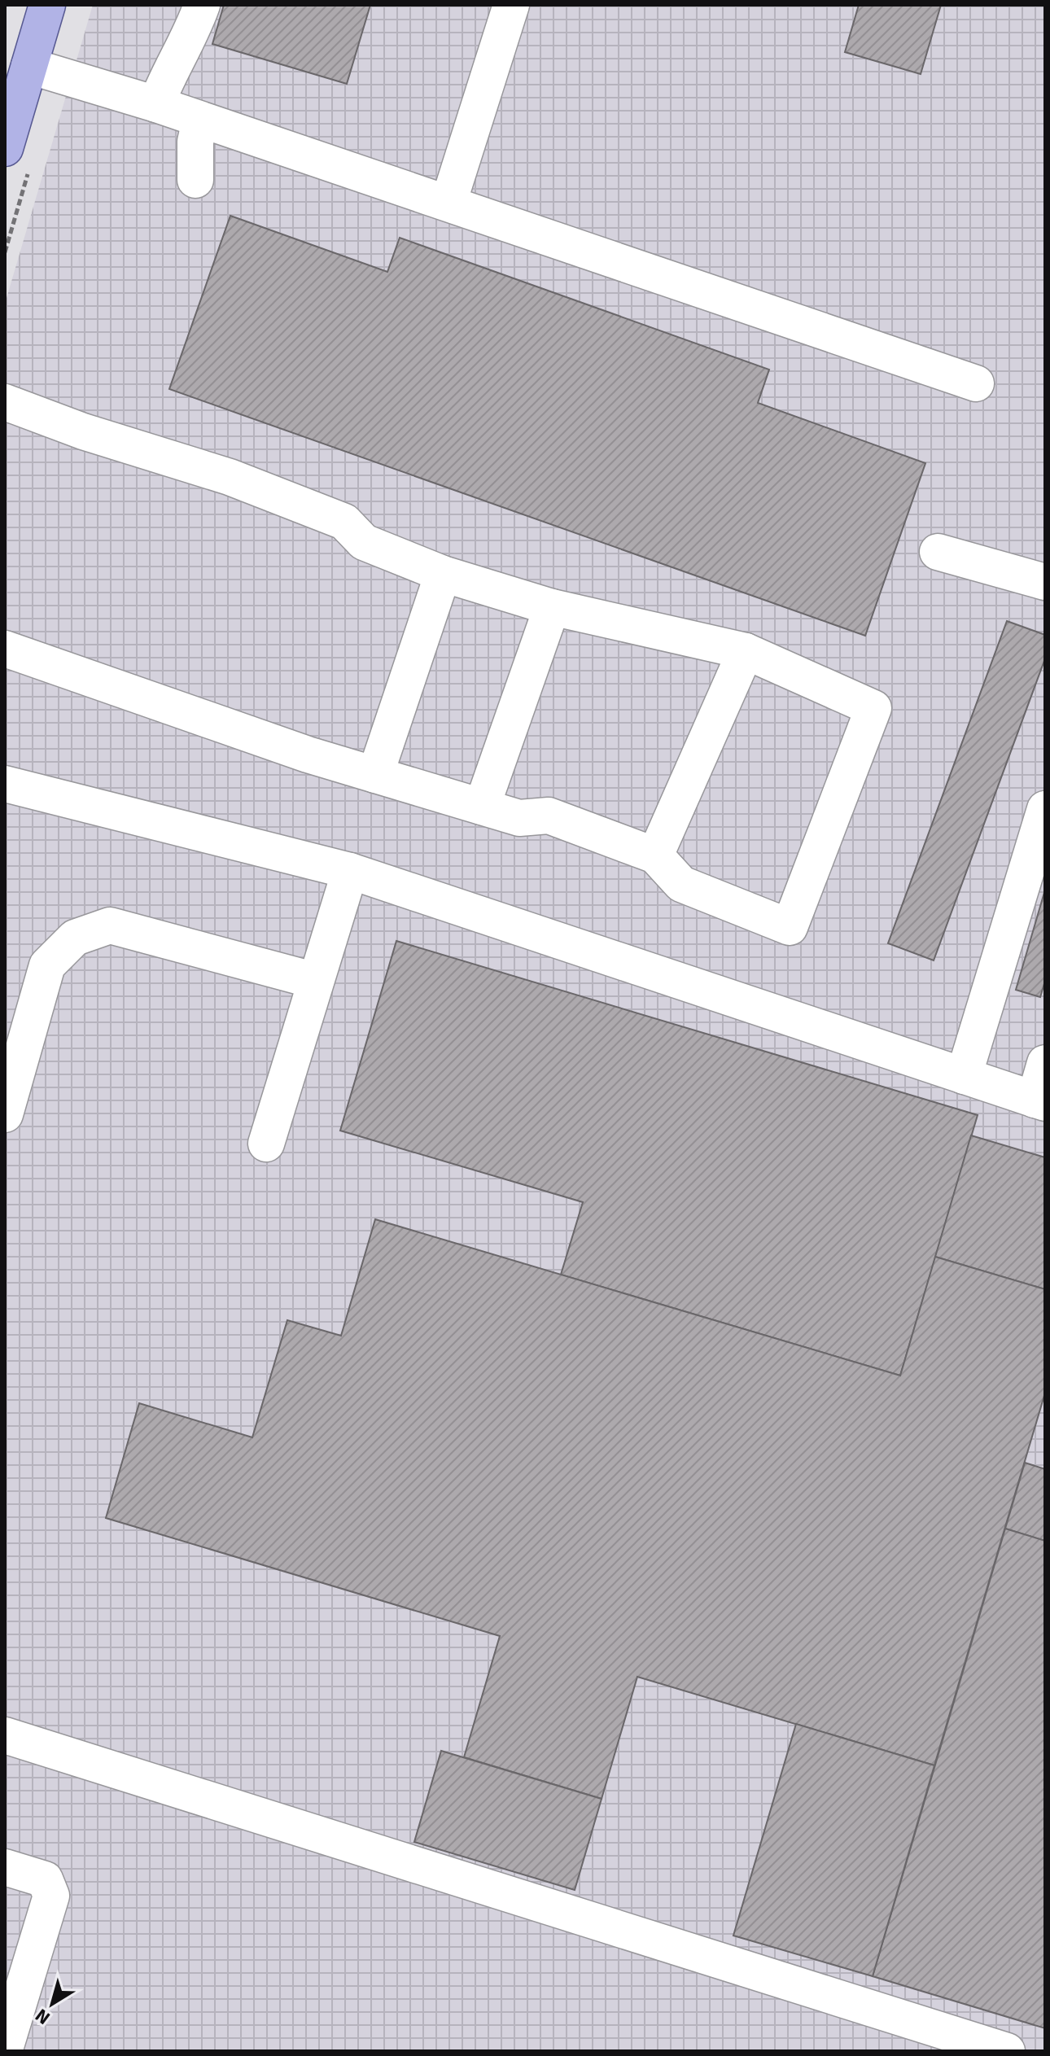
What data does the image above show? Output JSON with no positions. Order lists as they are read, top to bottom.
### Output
{
  "north": "bottom left"
}
